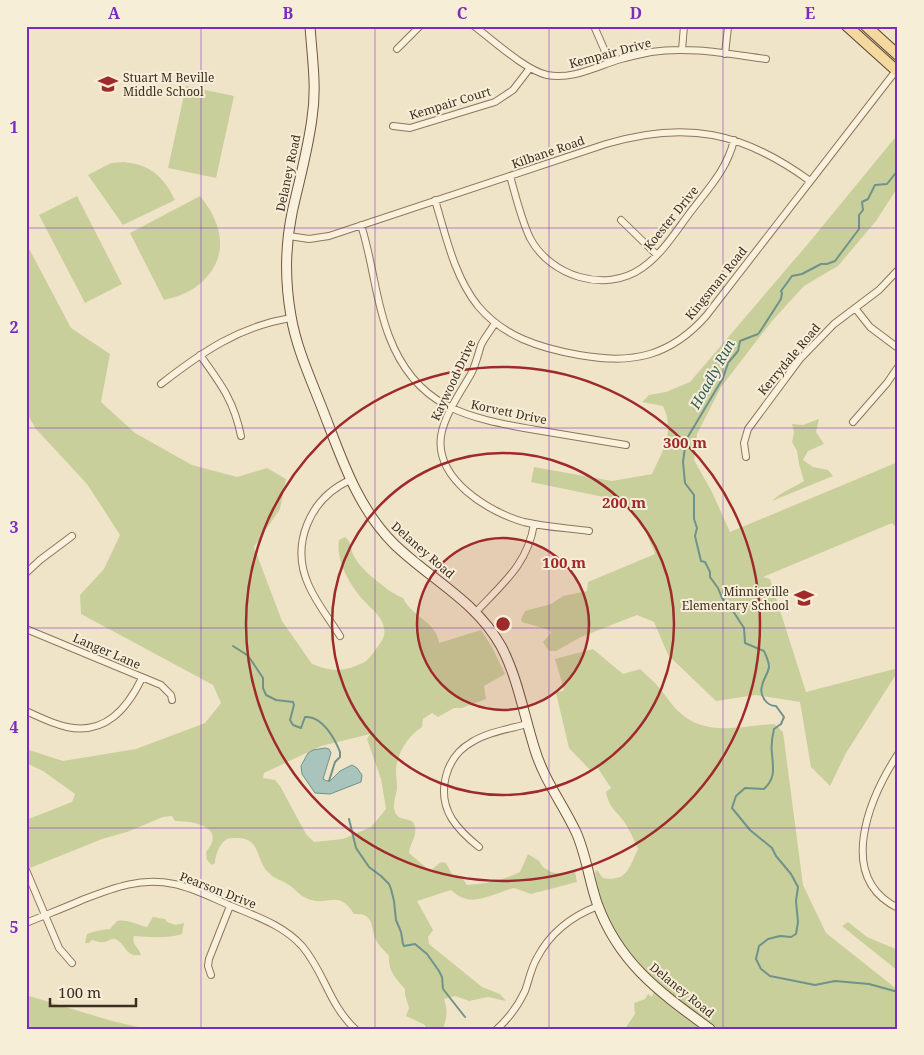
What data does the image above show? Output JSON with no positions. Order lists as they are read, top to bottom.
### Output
{
  "streets": {
    "street": [
      "Kempair Drive",
      "Kempair Court",
      "Kilbane Road",
      "Delaney Road",
      "Koester Drive",
      "Kingsman Road",
      "Kerrydale Road",
      "Kaywood Drive",
      "Korvett Drive",
      "Langer Lane",
      "Pearson Drive"
    ]
  },
  "crossings": [
    ["Kempair Drive", "Kempair Court"],
    ["Kilbane Road", "Delaney Road"],
    ["Kilbane Road", "Koester Drive"],
    ["Kilbane Road", "Kingsman Road"],
    ["Kilbane Road", "Korvett Drive"],
    ["Kingsman Road", "Kaywood Drive"],
    ["Kaywood Drive", "Korvett Drive"]
  ],
  "water": ["Hoadly Run"],
  "places": {
    "school or university": ["Stuart M Beville Middle School", "Minnieville Elementary School"]
  },
  "scale_bar": "100 m",
  "grid": {
    "columns": [
      "A",
      "B",
      "C",
      "D",
      "E"
    ],
    "rows": [
      "1",
      "2",
      "3",
      "4",
      "5"
    ]
  },
  "rings": ["300 m", "200 m", "100 m"]
}
